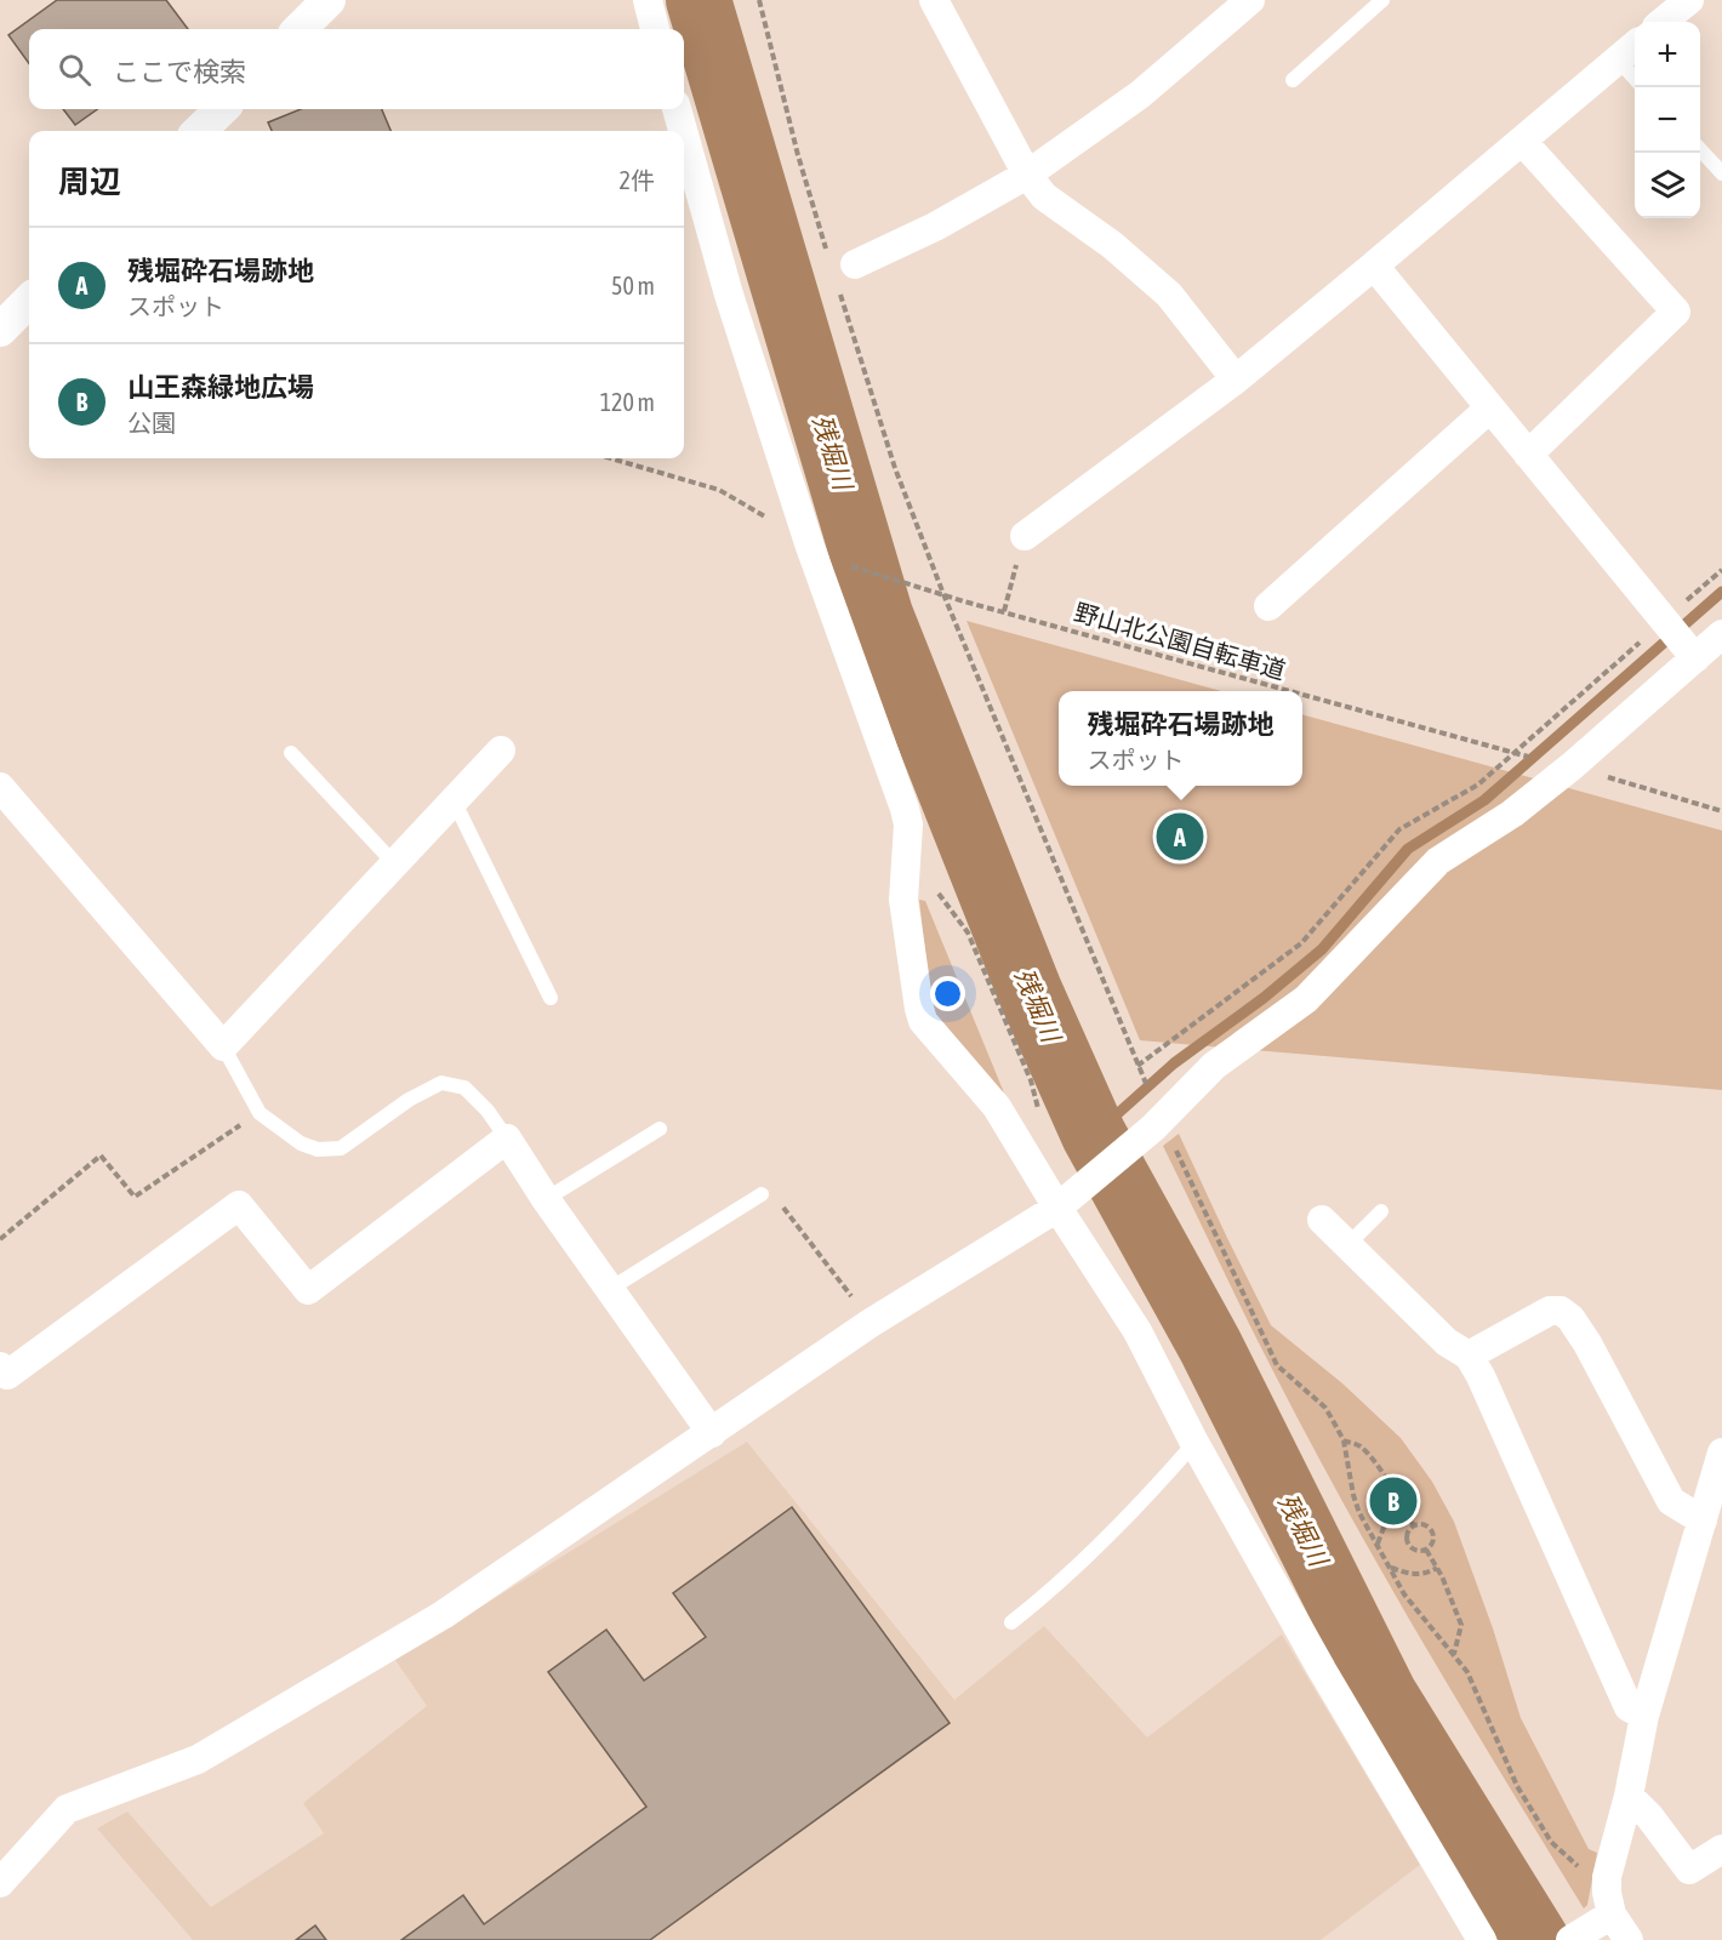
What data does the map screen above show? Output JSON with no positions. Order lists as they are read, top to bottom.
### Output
{
  "streets": {
    "path": ["野山北公園自転車道"]
  },
  "water": ["残堀川"],
  "page": {
    "map_buttons": ["+", "−"],
    "search": "ここで検索",
    "heading": ["周辺", "2件"],
    "list": [
      {
        "mark": "A",
        "name": "残堀砕石場跡地",
        "note": "スポット",
        "value": "50 m"
      },
      {
        "mark": "B",
        "name": "山王森緑地広場",
        "note": "公園",
        "value": "120 m"
      }
    ],
    "popup": ["残堀砕石場跡地", "スポット"],
    "pins": ["A", "B"]
  }
}
